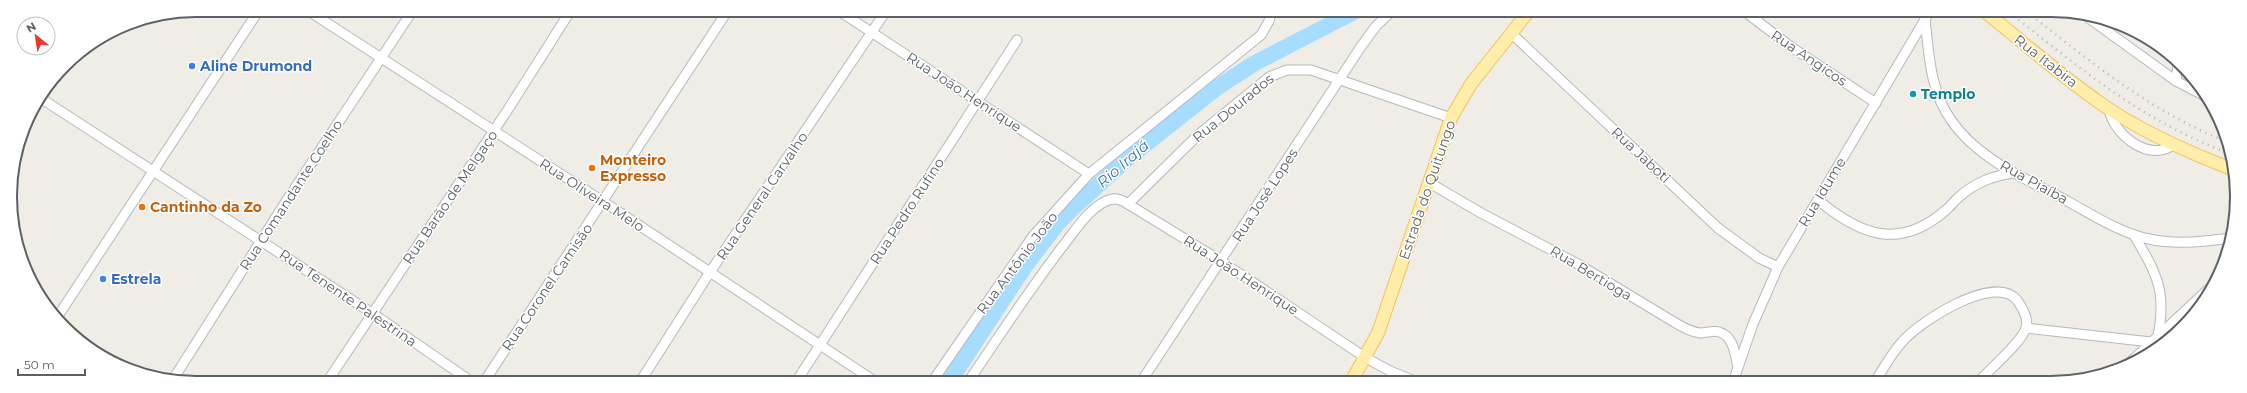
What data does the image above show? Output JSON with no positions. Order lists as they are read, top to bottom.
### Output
{
  "streets": {
    "main road": ["Rua Itabira", "Estrada do Quitungo"],
    "street": [
      "Rua Angicos",
      "Rua João Henrique",
      "Rua Dourados",
      "Rua Jaboti",
      "Rua Piaíba",
      "Rua Idume",
      "Rua Comandante Coelho",
      "Rua Oliveira Melo",
      "Rua José Lopes",
      "Rua General Carvalho",
      "Rua Barão de Melgaço",
      "Rua Pedro Rufino",
      "Rua Antônio João",
      "Rua Bertioga",
      "Rua Coronel Camisão",
      "Rua Tenente Palestrina"
    ]
  },
  "crossings": [
    ["Rua Angicos", "Rua Idume"],
    ["Rua João Henrique", "Rua Dourados"],
    ["Rua João Henrique", "Estrada do Quitungo"],
    ["Rua João Henrique", "Rua José Lopes"],
    ["Rua João Henrique", "Rua General Carvalho"],
    ["Rua João Henrique", "Rua Pedro Rufino"],
    ["Rua João Henrique", "Rua Antônio João"],
    ["Rua Dourados", "Estrada do Quitungo"],
    ["Rua Dourados", "Rua José Lopes"],
    ["Rua Jaboti", "Estrada do Quitungo"],
    ["Rua Jaboti", "Rua Idume"],
    ["Estrada do Quitungo", "Rua Bertioga"],
    ["Rua Idume", "Rua Bertioga"],
    ["Rua Comandante Coelho", "Rua Oliveira Melo"],
    ["Rua Comandante Coelho", "Rua Tenente Palestrina"],
    ["Rua Oliveira Melo", "Rua General Carvalho"],
    ["Rua Oliveira Melo", "Rua Barão de Melgaço"],
    ["Rua Oliveira Melo", "Rua Pedro Rufino"],
    ["Rua Oliveira Melo", "Rua Coronel Camisão"],
    ["Rua Barão de Melgaço", "Rua Tenente Palestrina"]
  ],
  "water": ["Rio Irajá"],
  "places": [
    "Aline Drumond",
    "Templo",
    "Monteiro Expresso",
    "Cantinho da Zo",
    "Estrela"
  ],
  "scale_bar": "50 m",
  "north": "top left"
}
